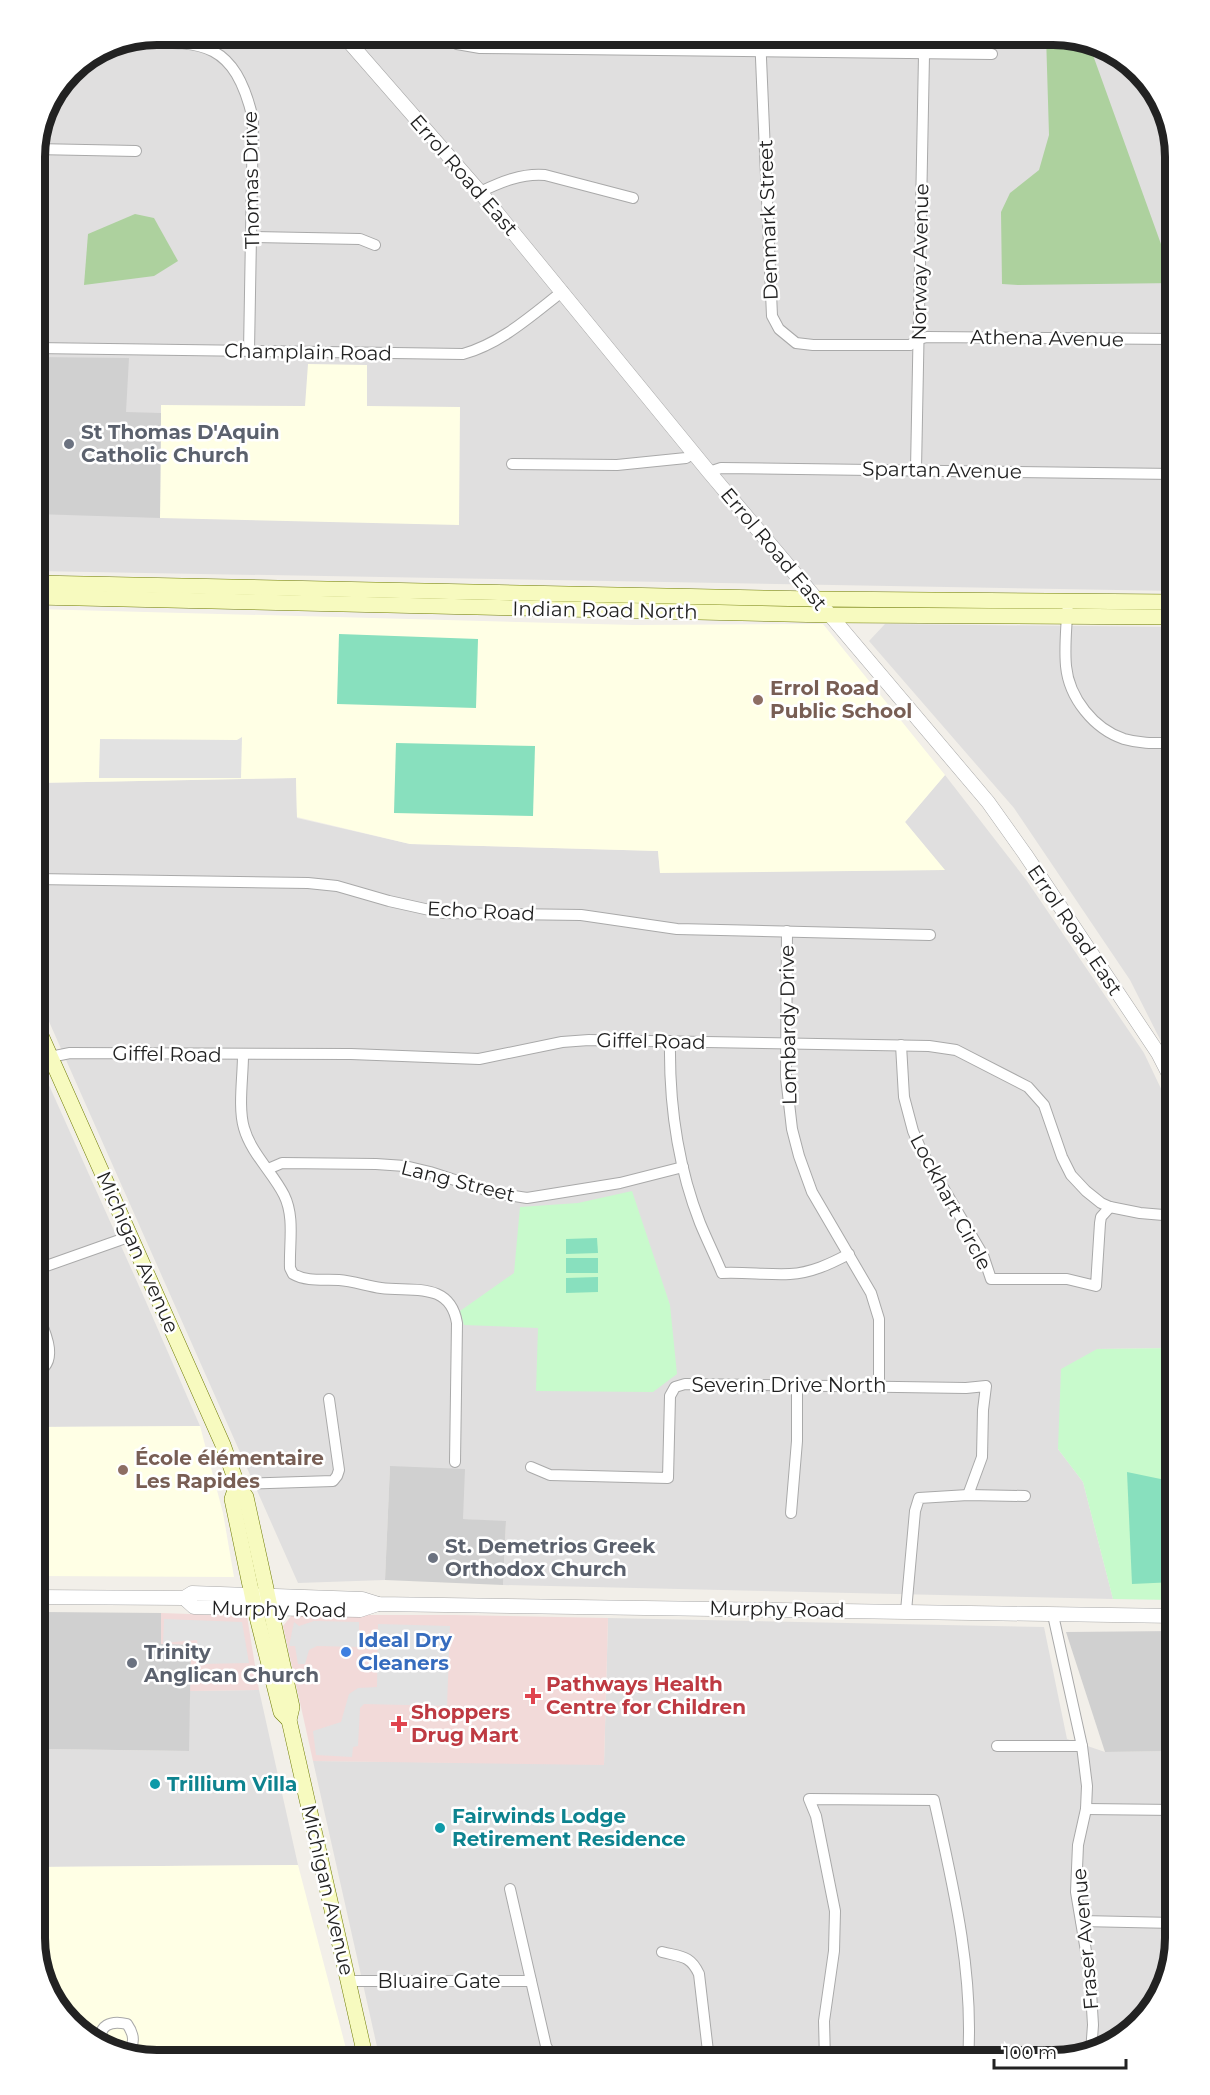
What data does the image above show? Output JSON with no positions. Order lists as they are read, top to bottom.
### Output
{
  "streets": {
    "main road": ["Indian Road North", "Michigan Avenue"],
    "street": [
      "Errol Road East",
      "Thomas Drive",
      "Denmark Street",
      "Norway Avenue",
      "Athena Avenue",
      "Champlain Road",
      "Spartan Avenue",
      "Echo Road",
      "Lombardy Drive",
      "Giffel Road",
      "Lang Street",
      "Lockhart Circle",
      "Severin Drive North",
      "Murphy Road",
      "Fraser Avenue",
      "Bluaire Gate"
    ]
  },
  "crossings": [
    ["Errol Road East", "Champlain Road"],
    ["Errol Road East", "Spartan Avenue"],
    ["Errol Road East", "Indian Road North"],
    ["Thomas Drive", "Champlain Road"],
    ["Denmark Street", "Norway Avenue"],
    ["Denmark Street", "Athena Avenue"],
    ["Norway Avenue", "Athena Avenue"],
    ["Norway Avenue", "Spartan Avenue"],
    ["Echo Road", "Lombardy Drive"],
    ["Lombardy Drive", "Giffel Road"],
    ["Lombardy Drive", "Severin Drive North"],
    ["Giffel Road", "Lockhart Circle"],
    ["Giffel Road", "Michigan Avenue"],
    ["Michigan Avenue", "Murphy Road"],
    ["Michigan Avenue", "Bluaire Gate"],
    ["Murphy Road", "Fraser Avenue"]
  ],
  "places": {
    "other": [
      "St Thomas D'Aquin Catholic Church",
      "Errol Road Public School",
      "École élémentaire Les Rapides",
      "St. Demetrios Greek Orthodox Church",
      "Ideal Dry Cleaners",
      "Trinity Anglican Church",
      "Trillium Villa",
      "Fairwinds Lodge Retirement Residence"
    ],
    "health": ["Pathways Health Centre for Children", "Shoppers Drug Mart"]
  },
  "scale_bar": "100 m"
}
